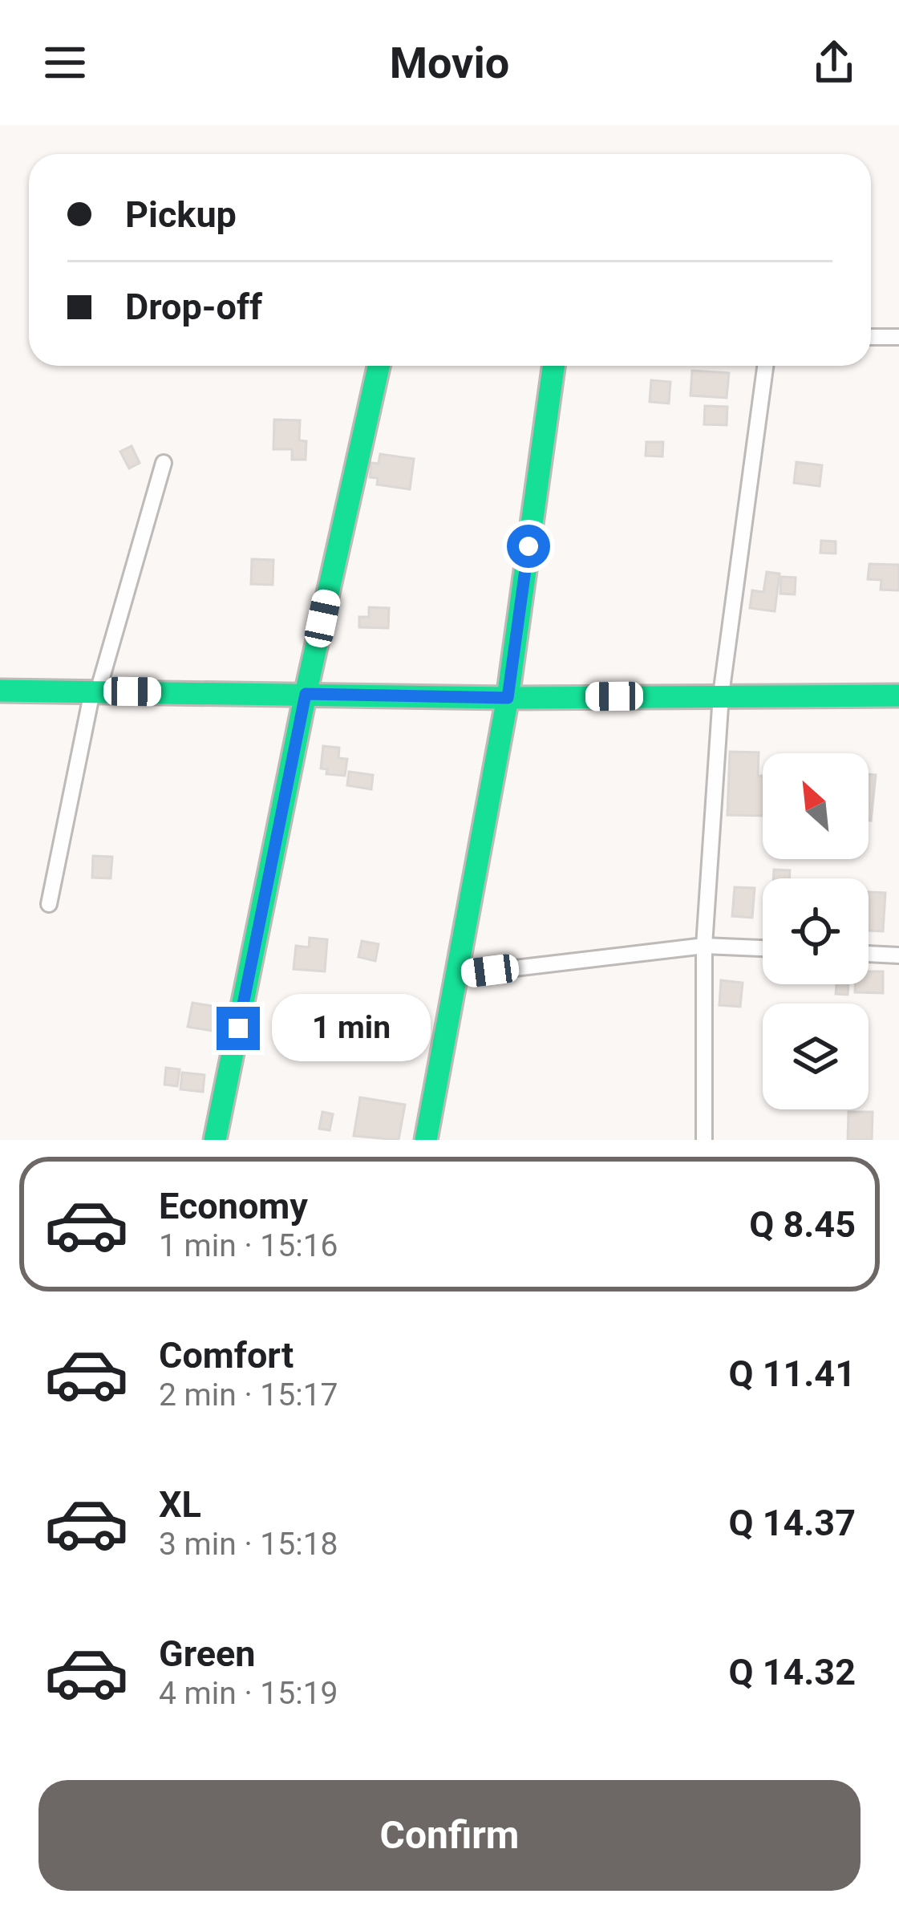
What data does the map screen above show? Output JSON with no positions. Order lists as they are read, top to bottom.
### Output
{
  "north": "top left",
  "page": {
    "header": "Movio",
    "banner": ["Pickup", "Drop-off"],
    "bubble": "1 min",
    "list": [
      {
        "name": "Economy",
        "note": "1 min · 15:16",
        "value": "Q 8.45"
      },
      {
        "name": "Comfort",
        "note": "2 min · 15:17",
        "value": "Q 11.41"
      },
      {
        "name": "XL",
        "note": "3 min · 15:18",
        "value": "Q 14.37"
      },
      {
        "name": "Green",
        "note": "4 min · 15:19",
        "value": "Q 14.32"
      }
    ],
    "buttons": "Confirm"
  }
}
